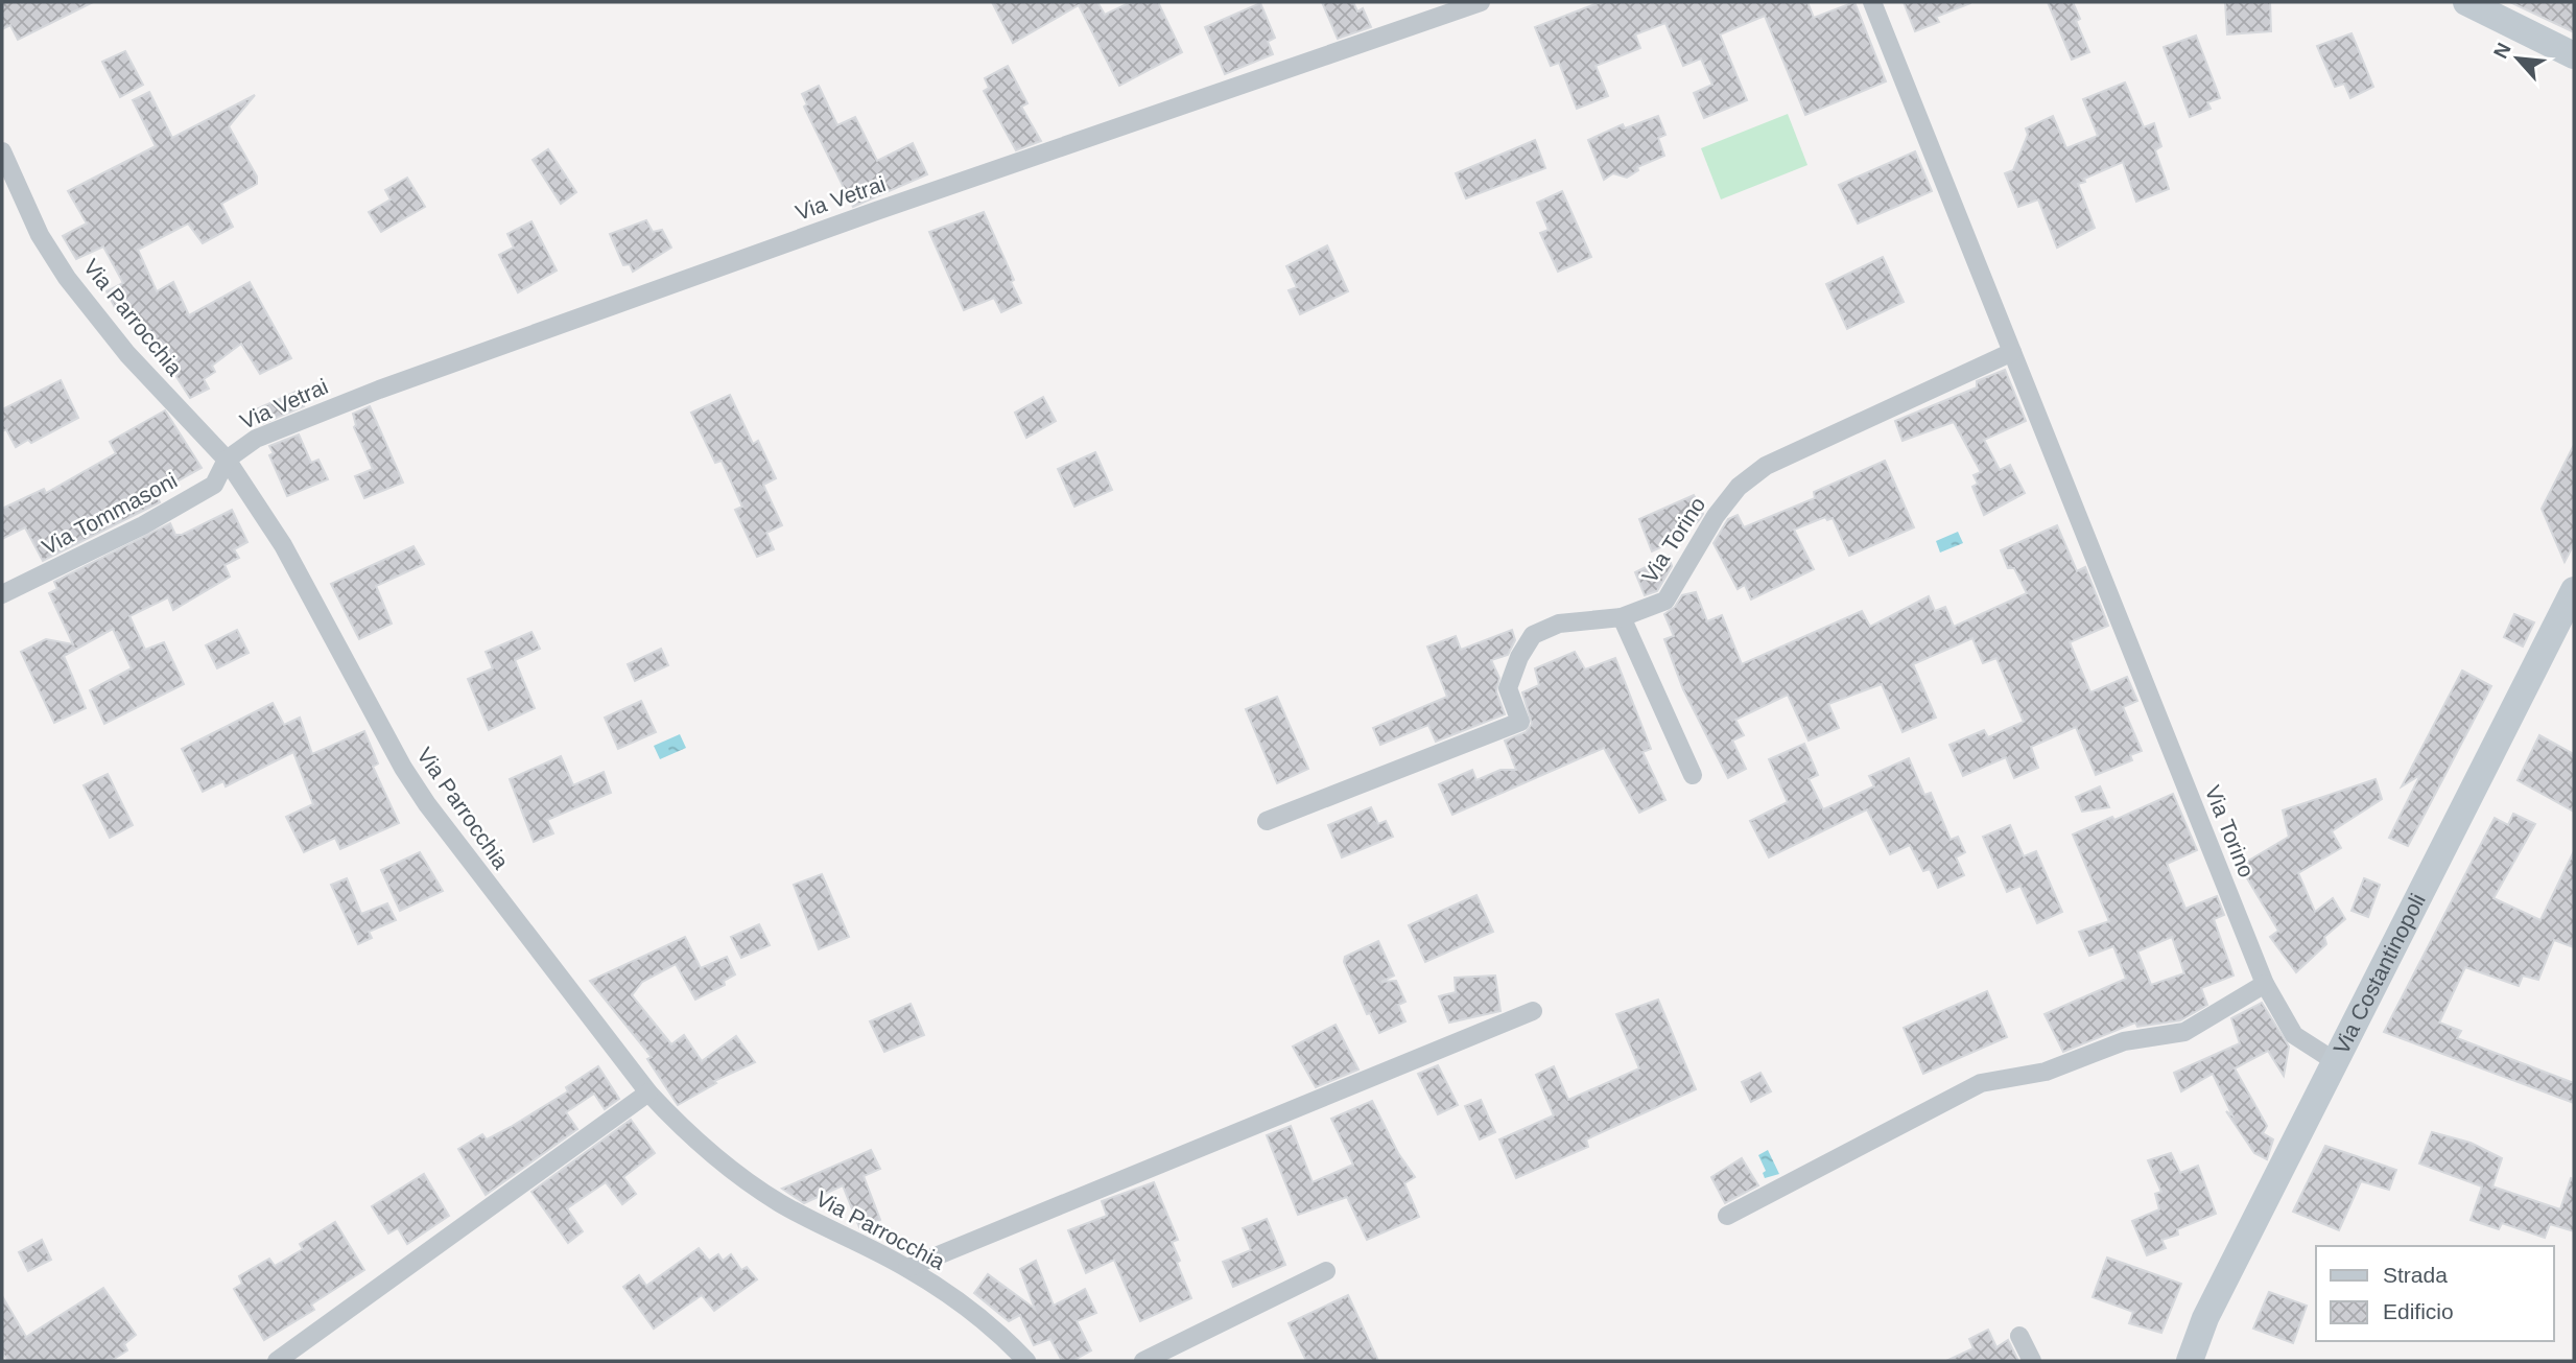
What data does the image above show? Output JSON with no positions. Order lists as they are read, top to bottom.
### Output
{
  "streets": {
    "street": [
      "Via Vetrai",
      "Via Parrocchia",
      "Via Tommasoni",
      "Via Torino",
      "Via Costantinopoli"
    ]
  },
  "crossings": [
    ["Via Vetrai", "Via Parrocchia"],
    ["Via Vetrai", "Via Tommasoni"],
    ["Via Parrocchia", "Via Tommasoni"],
    ["Via Torino", "Via Costantinopoli"]
  ],
  "legend": ["Strada", "Edificio"],
  "north": "top left"
}
